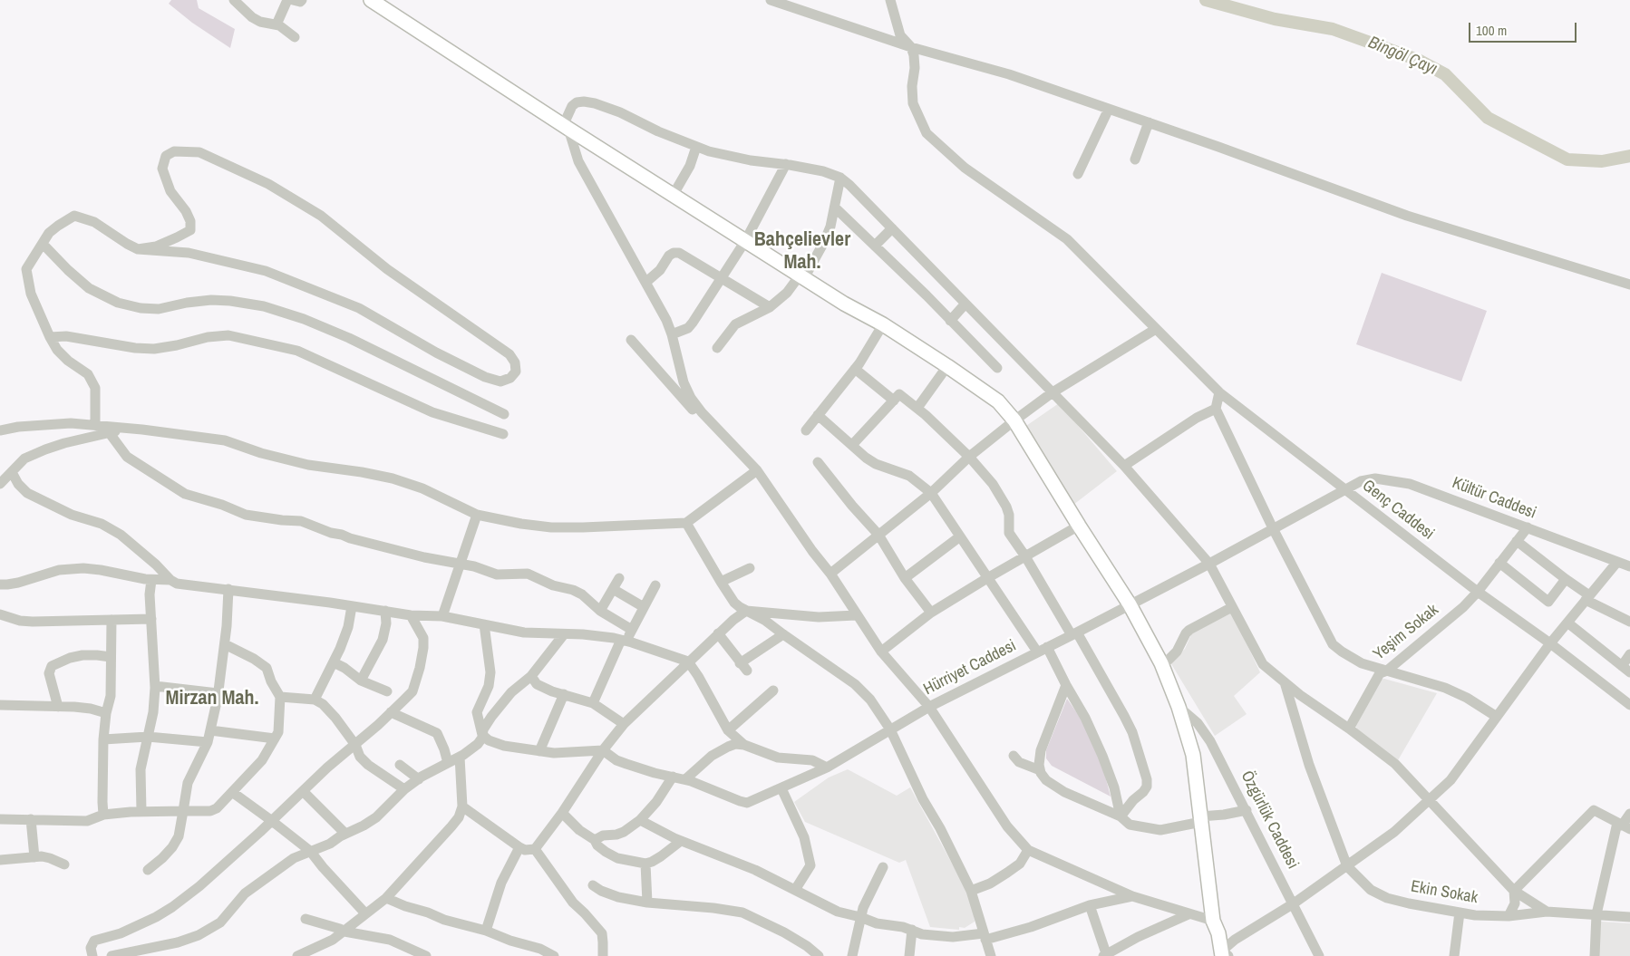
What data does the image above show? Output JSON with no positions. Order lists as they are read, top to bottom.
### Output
{
  "streets": {
    "street": [
      "Kültür Caddesi",
      "Genç Caddesi",
      "Yeşim Sokak",
      "Hürriyet Caddesi",
      "Özgürlük Caddesi",
      "Ekin Sokak"
    ]
  },
  "crossings": [
    ["Kültür Caddesi", "Genç Caddesi"],
    ["Kültür Caddesi", "Yeşim Sokak"],
    ["Kültür Caddesi", "Hürriyet Caddesi"],
    ["Genç Caddesi", "Yeşim Sokak"],
    ["Genç Caddesi", "Hürriyet Caddesi"]
  ],
  "districts": ["Bahçelievler Mah.", "Mirzan Mah."],
  "water": ["Bingöl Çayı"],
  "scale_bar": "100 m"
}
